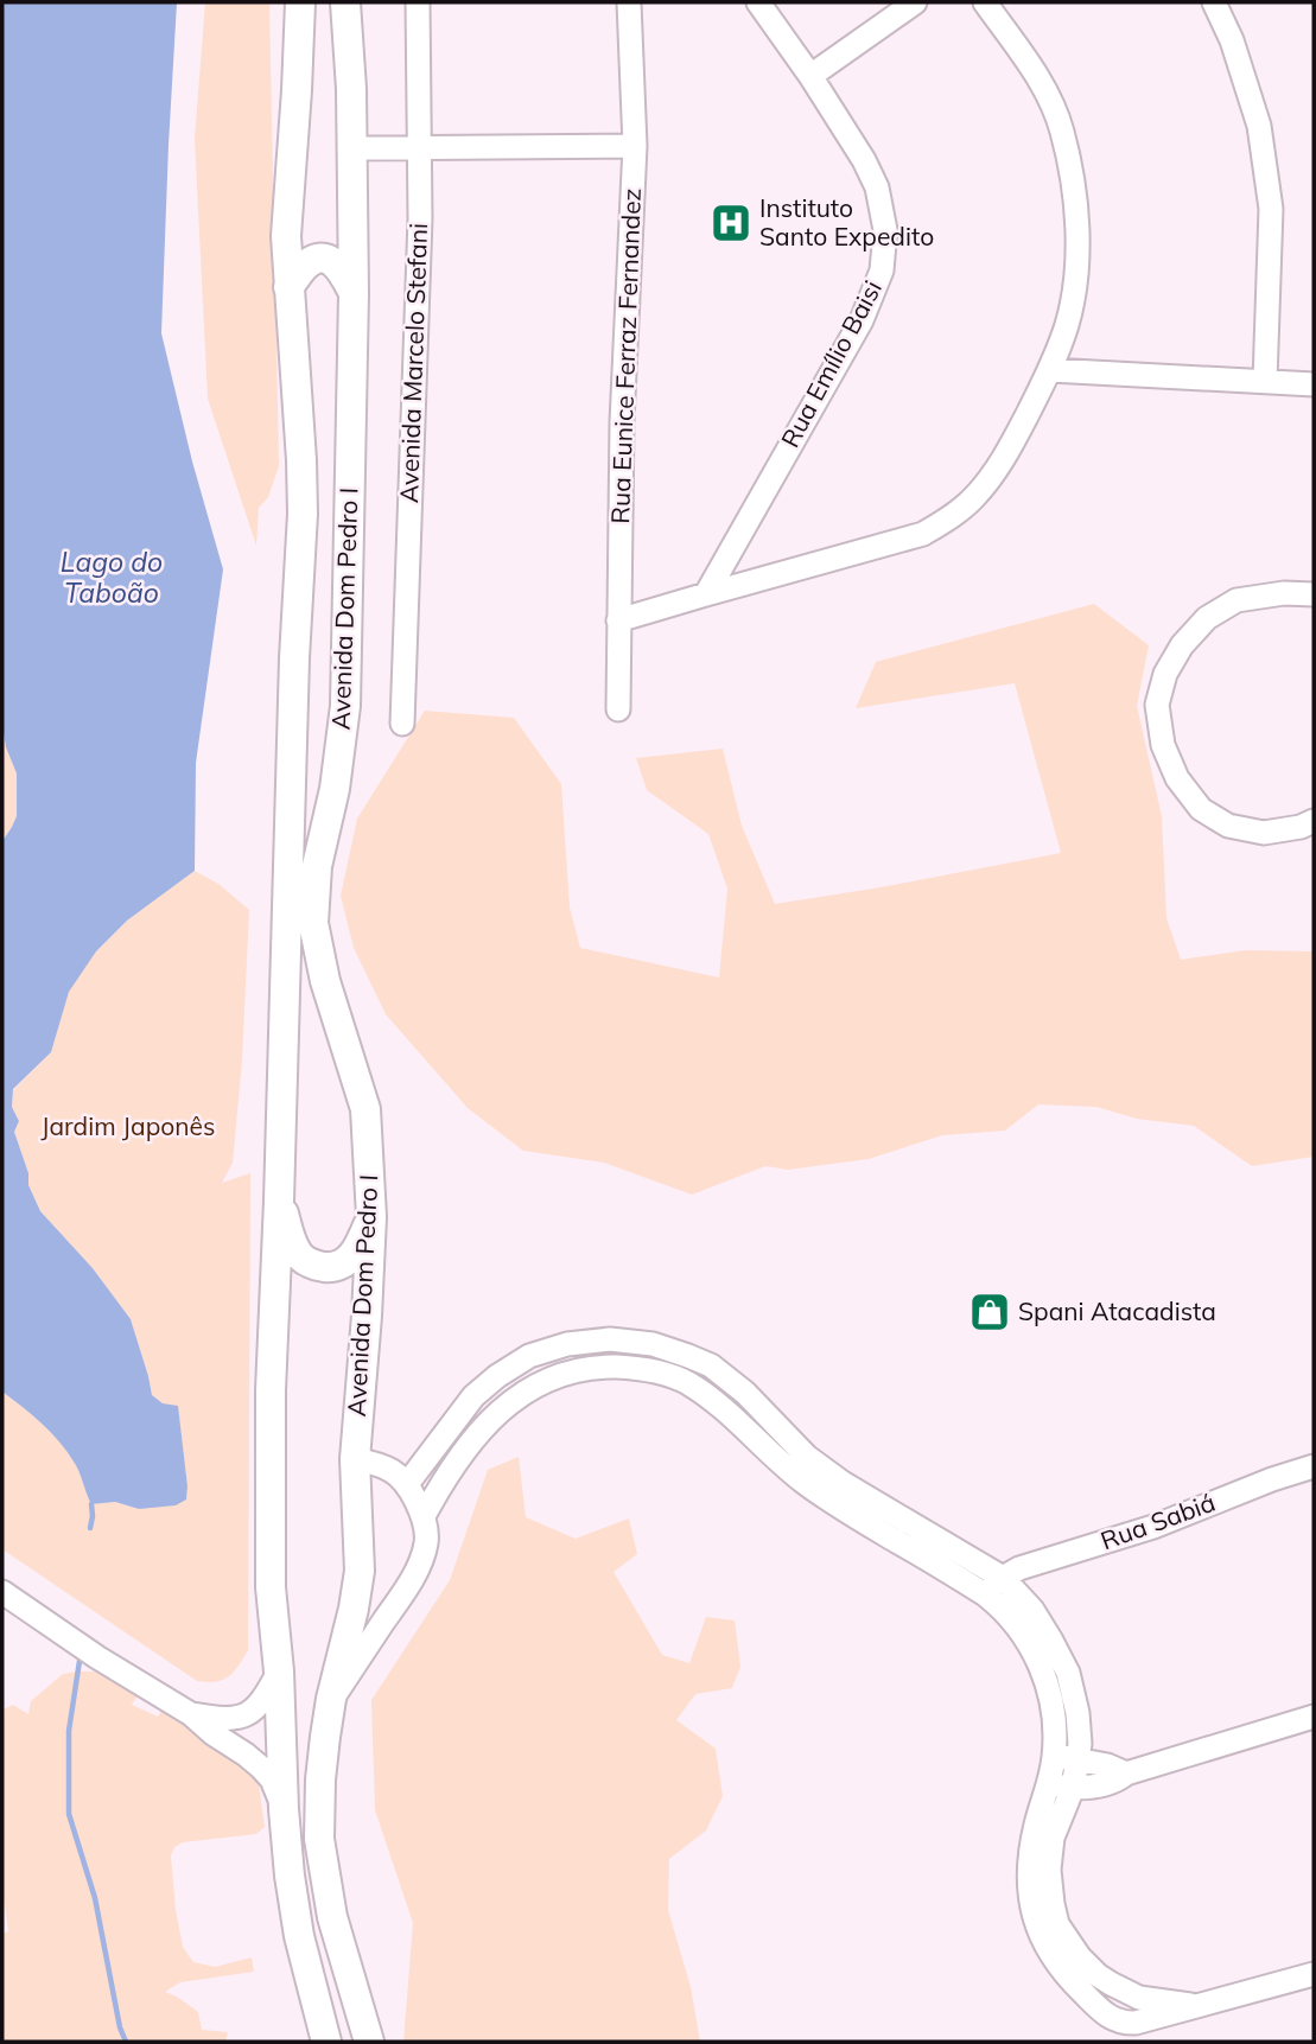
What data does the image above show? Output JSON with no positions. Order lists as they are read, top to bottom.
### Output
{
  "streets": {
    "main road": ["Avenida Dom Pedro I"],
    "street": [
      "Rua Eunice Ferraz Fernandez",
      "Avenida Marcelo Stefani",
      "Rua Emílio Baisi",
      "Rua Sabiá"
    ]
  },
  "water": ["Lago do Taboão"],
  "parks": ["Jardim Japonês"],
  "places": {
    "hospital": ["Instituto Santo Expedito"],
    "shop": ["Spani Atacadista"]
  }
}
